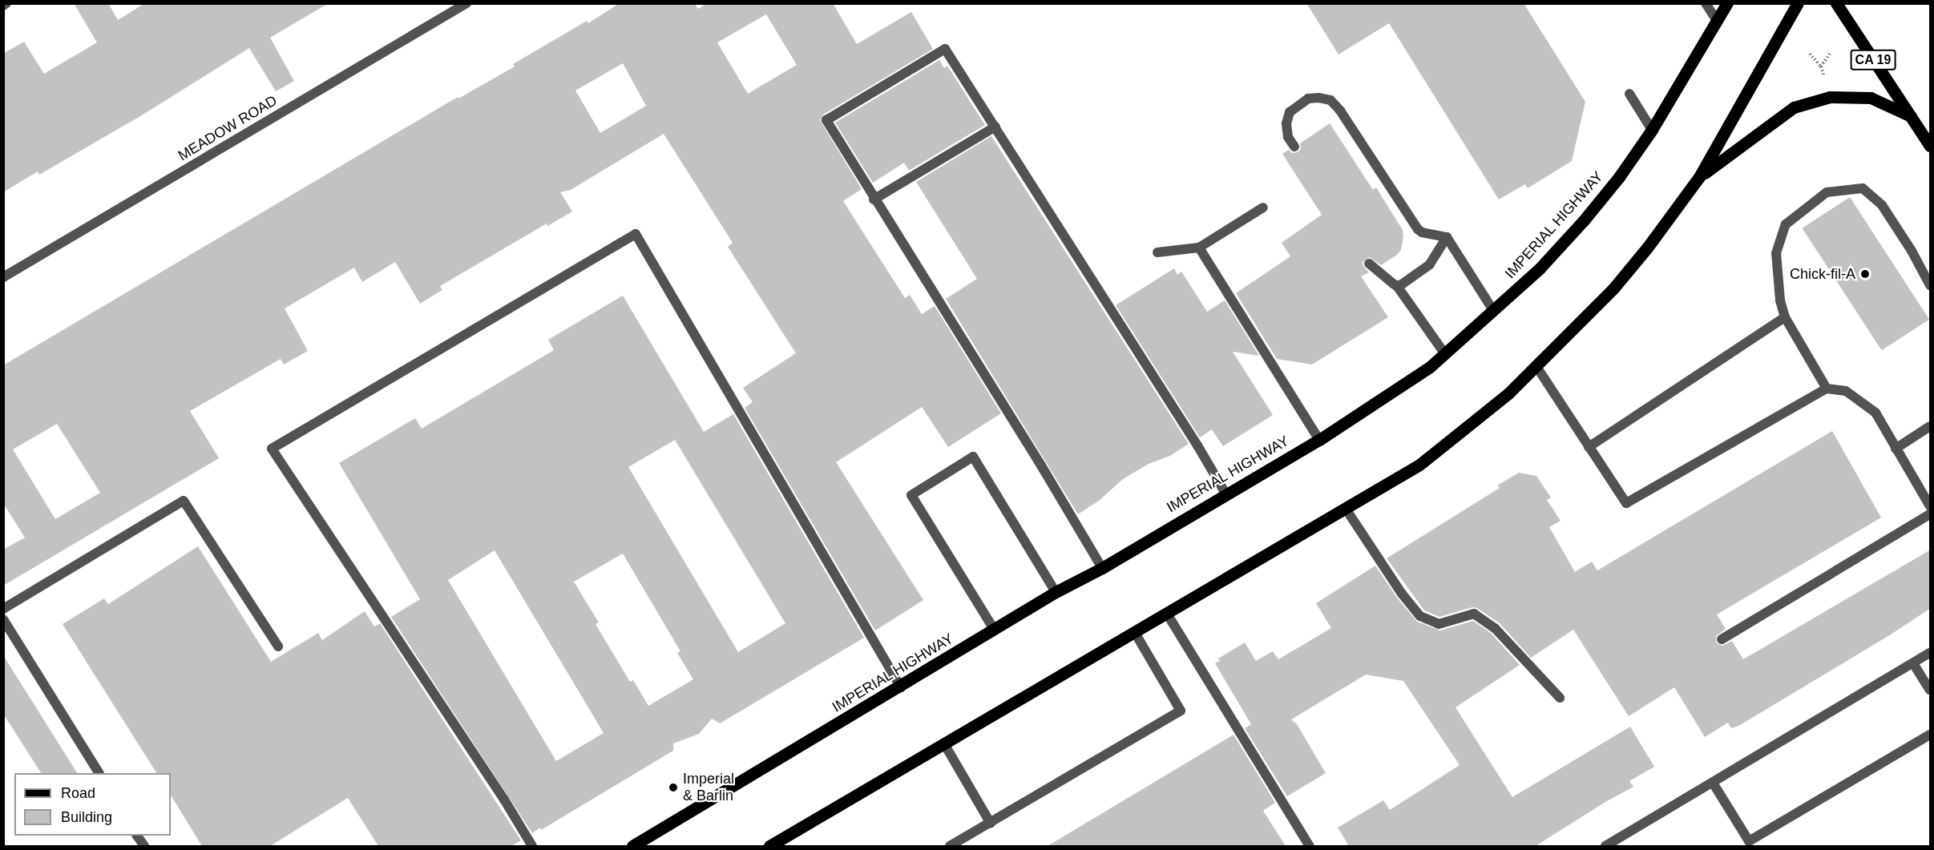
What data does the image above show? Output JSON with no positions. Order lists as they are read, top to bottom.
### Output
{
  "streets": {
    "main road": ["CA 19", "IMPERIAL HIGHWAY"],
    "street": ["MEADOW ROAD"]
  },
  "places": ["Chick-fil-A", "Imperial & Barlin"],
  "legend": ["Road", "Building"]
}
